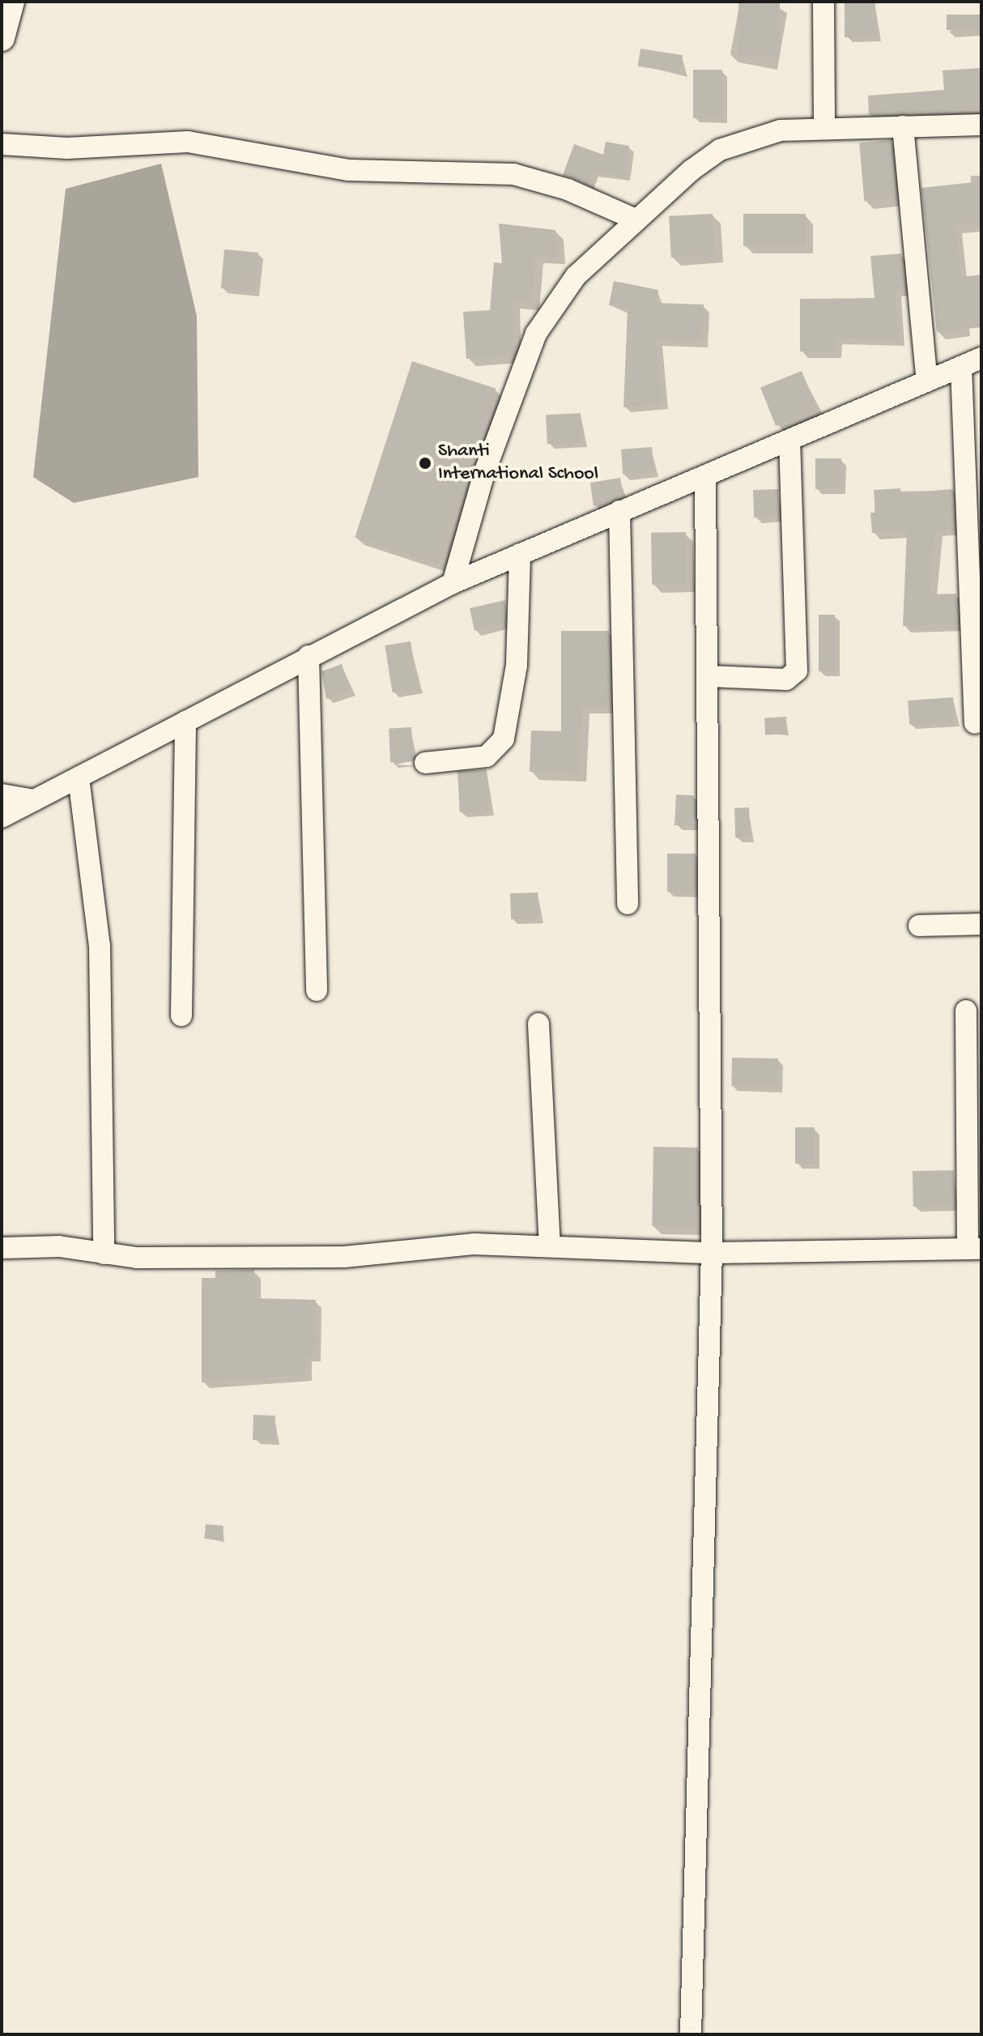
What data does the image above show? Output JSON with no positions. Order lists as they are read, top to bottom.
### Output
{
  "places": ["Shanti International School"]
}
